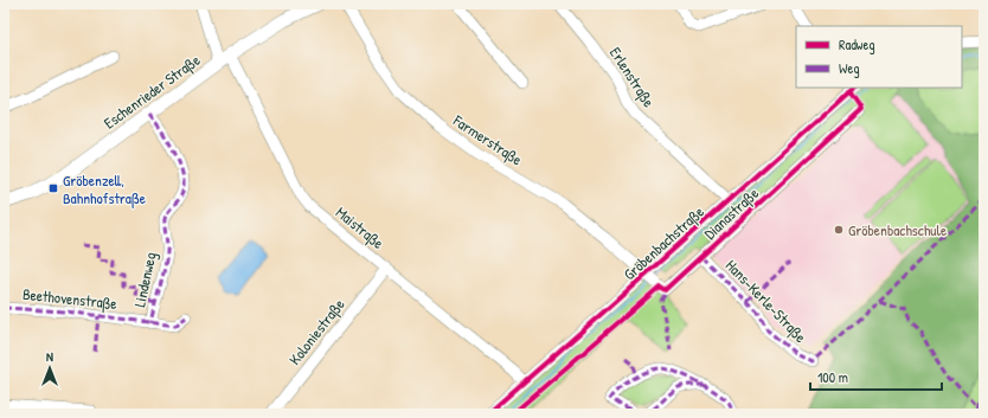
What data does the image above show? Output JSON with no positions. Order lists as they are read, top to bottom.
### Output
{
  "streets": {
    "street": [
      "Erlenstraße",
      "Eschenrieder Straße",
      "Farmerstraße",
      "Dianastraße",
      "Maistraße",
      "Gröbenbachstraße",
      "Lindenweg",
      "Beethovenstraße",
      "Hans-Kerle-Straße",
      "Koloniestraße"
    ]
  },
  "crossings": [
    ["Erlenstraße", "Gröbenbachstraße"],
    ["Eschenrieder Straße", "Maistraße"],
    ["Eschenrieder Straße", "Lindenweg"],
    ["Farmerstraße", "Dianastraße"],
    ["Farmerstraße", "Gröbenbachstraße"],
    ["Dianastraße", "Gröbenbachstraße"],
    ["Dianastraße", "Hans-Kerle-Straße"],
    ["Maistraße", "Gröbenbachstraße"],
    ["Maistraße", "Koloniestraße"],
    ["Lindenweg", "Beethovenstraße"]
  ],
  "places": {
    "transit": ["Gröbenzell, Bahnhofstraße"],
    "other": ["Gröbenbachschule"]
  },
  "legend": ["Radweg", "Weg"],
  "scale_bar": "100 m",
  "north": "top"
}
